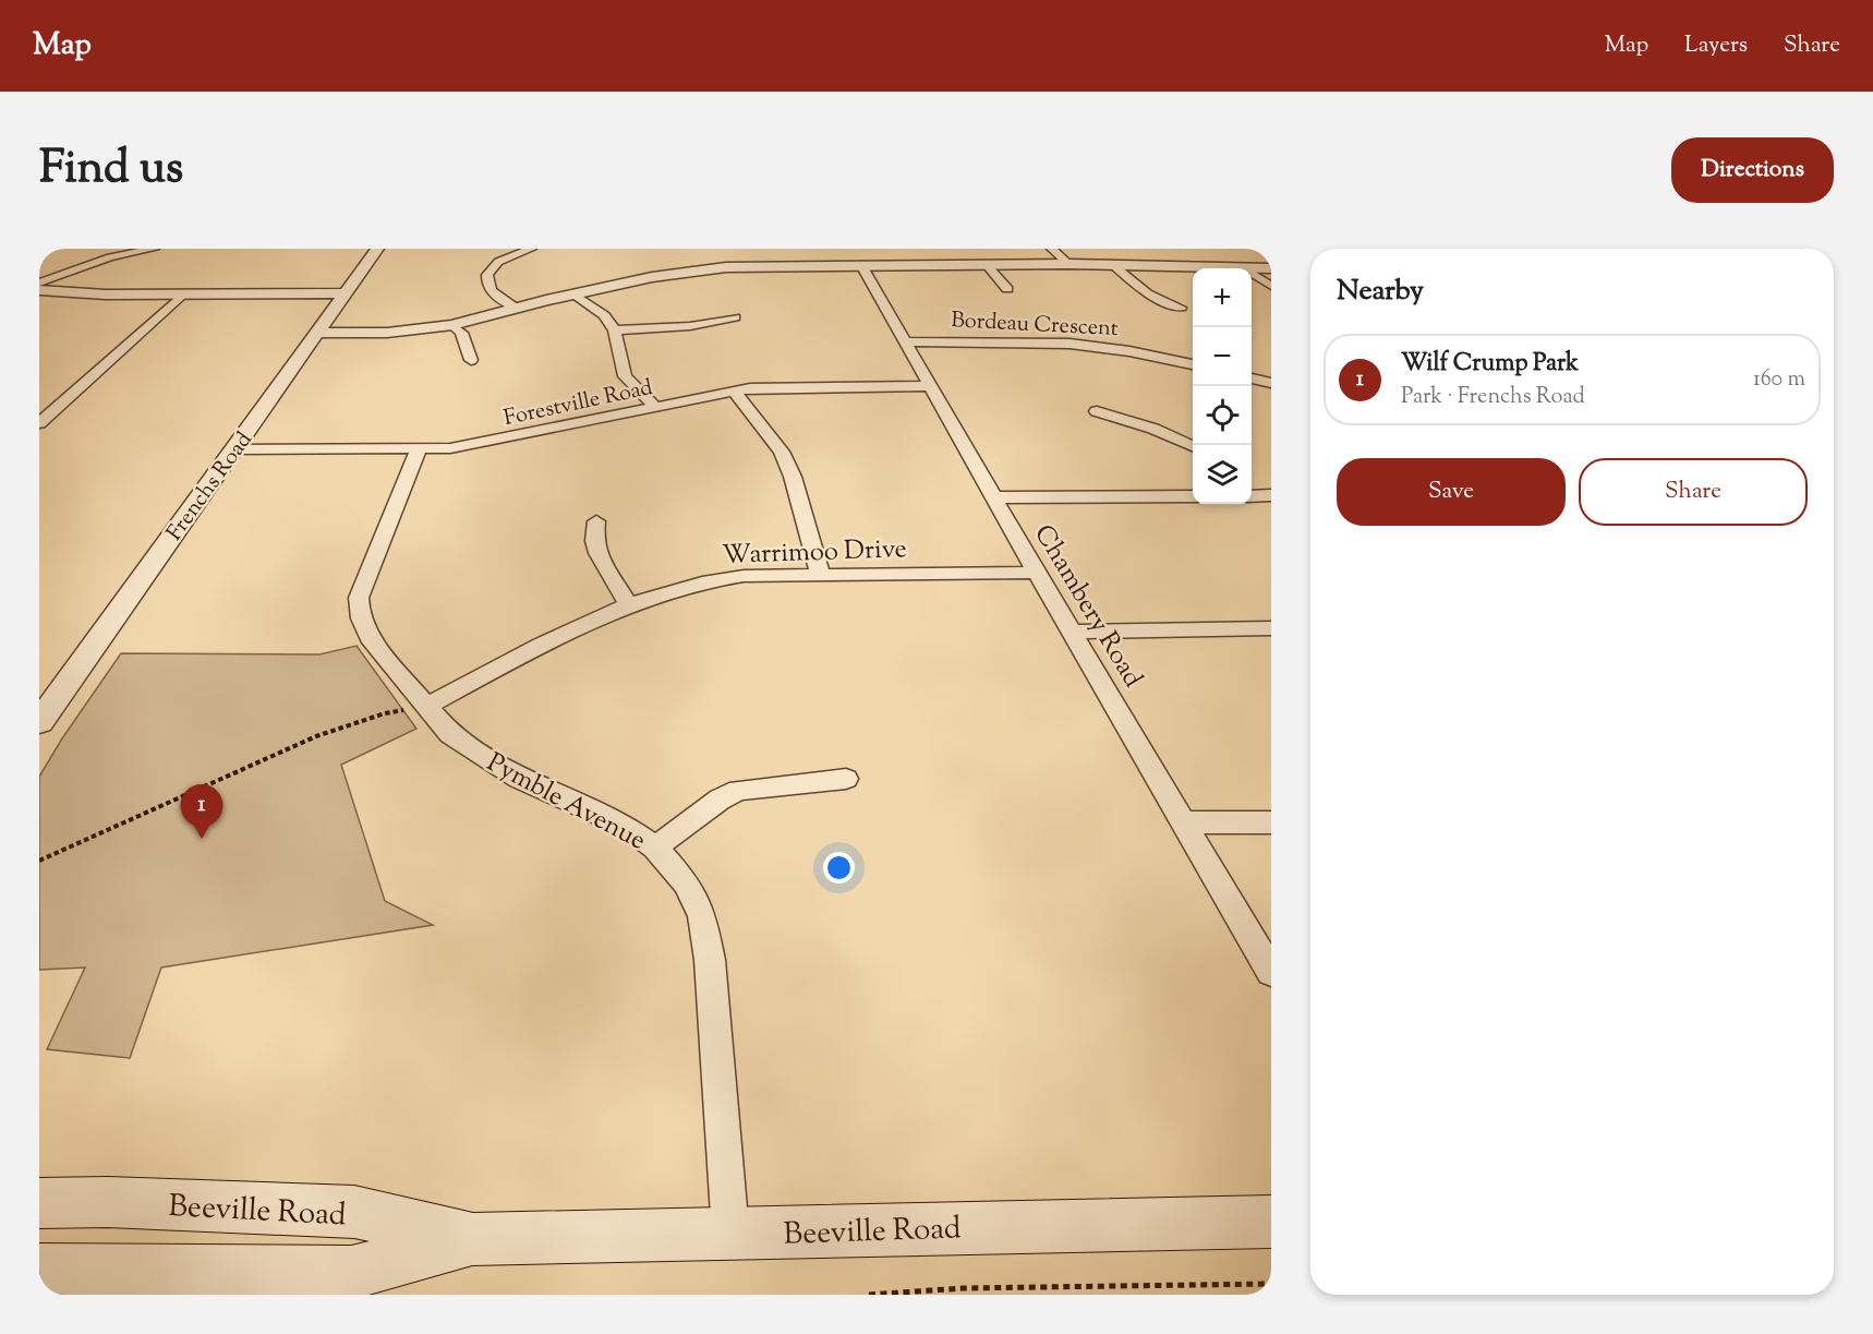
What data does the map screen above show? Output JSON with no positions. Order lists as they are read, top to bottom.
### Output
{
  "streets": {
    "main road": ["Beeville Road"],
    "street": [
      "Bordeau Crescent",
      "Forestville Road",
      "Frenchs Road",
      "Warrimoo Drive",
      "Chambery Road",
      "Pymble Avenue"
    ]
  },
  "crossings": [
    ["Bordeau Crescent", "Chambery Road"],
    ["Forestville Road", "Frenchs Road"],
    ["Forestville Road", "Chambery Road"],
    ["Forestville Road", "Pymble Avenue"],
    ["Warrimoo Drive", "Chambery Road"],
    ["Warrimoo Drive", "Pymble Avenue"],
    ["Pymble Avenue", "Beeville Road"]
  ],
  "page": {
    "header": "Map",
    "nav": ["Map", "Layers", "Share"],
    "title": "Find us",
    "buttons": [
      "Directions",
      ["Save", "Share"]
    ],
    "heading": "Nearby",
    "map_buttons": ["+", "−"],
    "list": [
      {
        "mark": "1",
        "name": "Wilf Crump Park",
        "note": "Park · Frenchs Road",
        "value": "160 m"
      }
    ],
    "pins": "1"
  }
}
